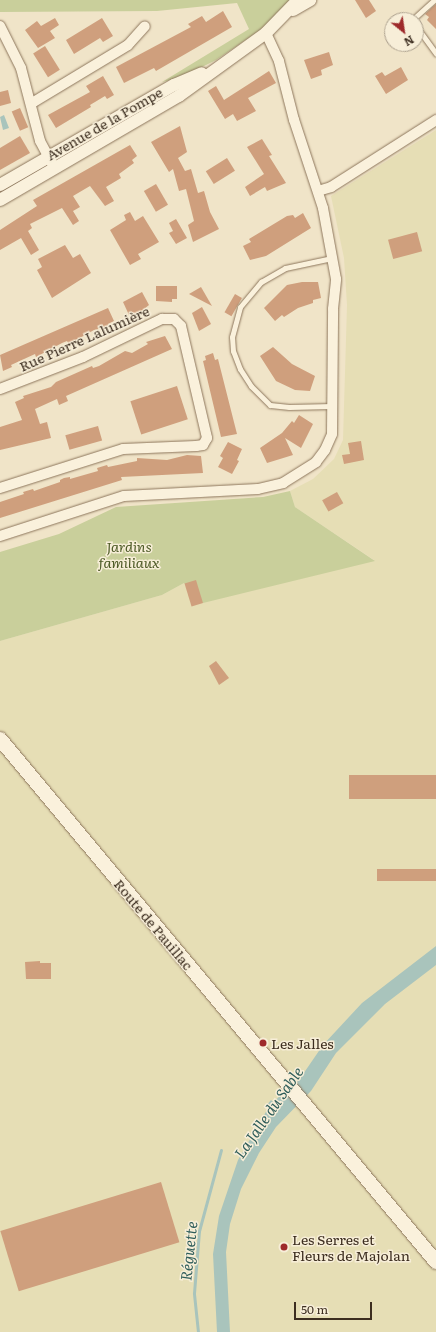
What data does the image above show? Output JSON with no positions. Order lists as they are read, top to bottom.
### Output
{
  "streets": {
    "main road": ["Route de Pauillac"],
    "street": ["Avenue de la Pompe", "Rue Pierre Lalumière"]
  },
  "water": ["La Jalle du Sable", "Réguette"],
  "parks": ["Jardins familiaux"],
  "places": ["Les Jalles", "Les Serres et Fleurs de Majolan"],
  "scale_bar": "50 m",
  "north": "bottom right"
}
